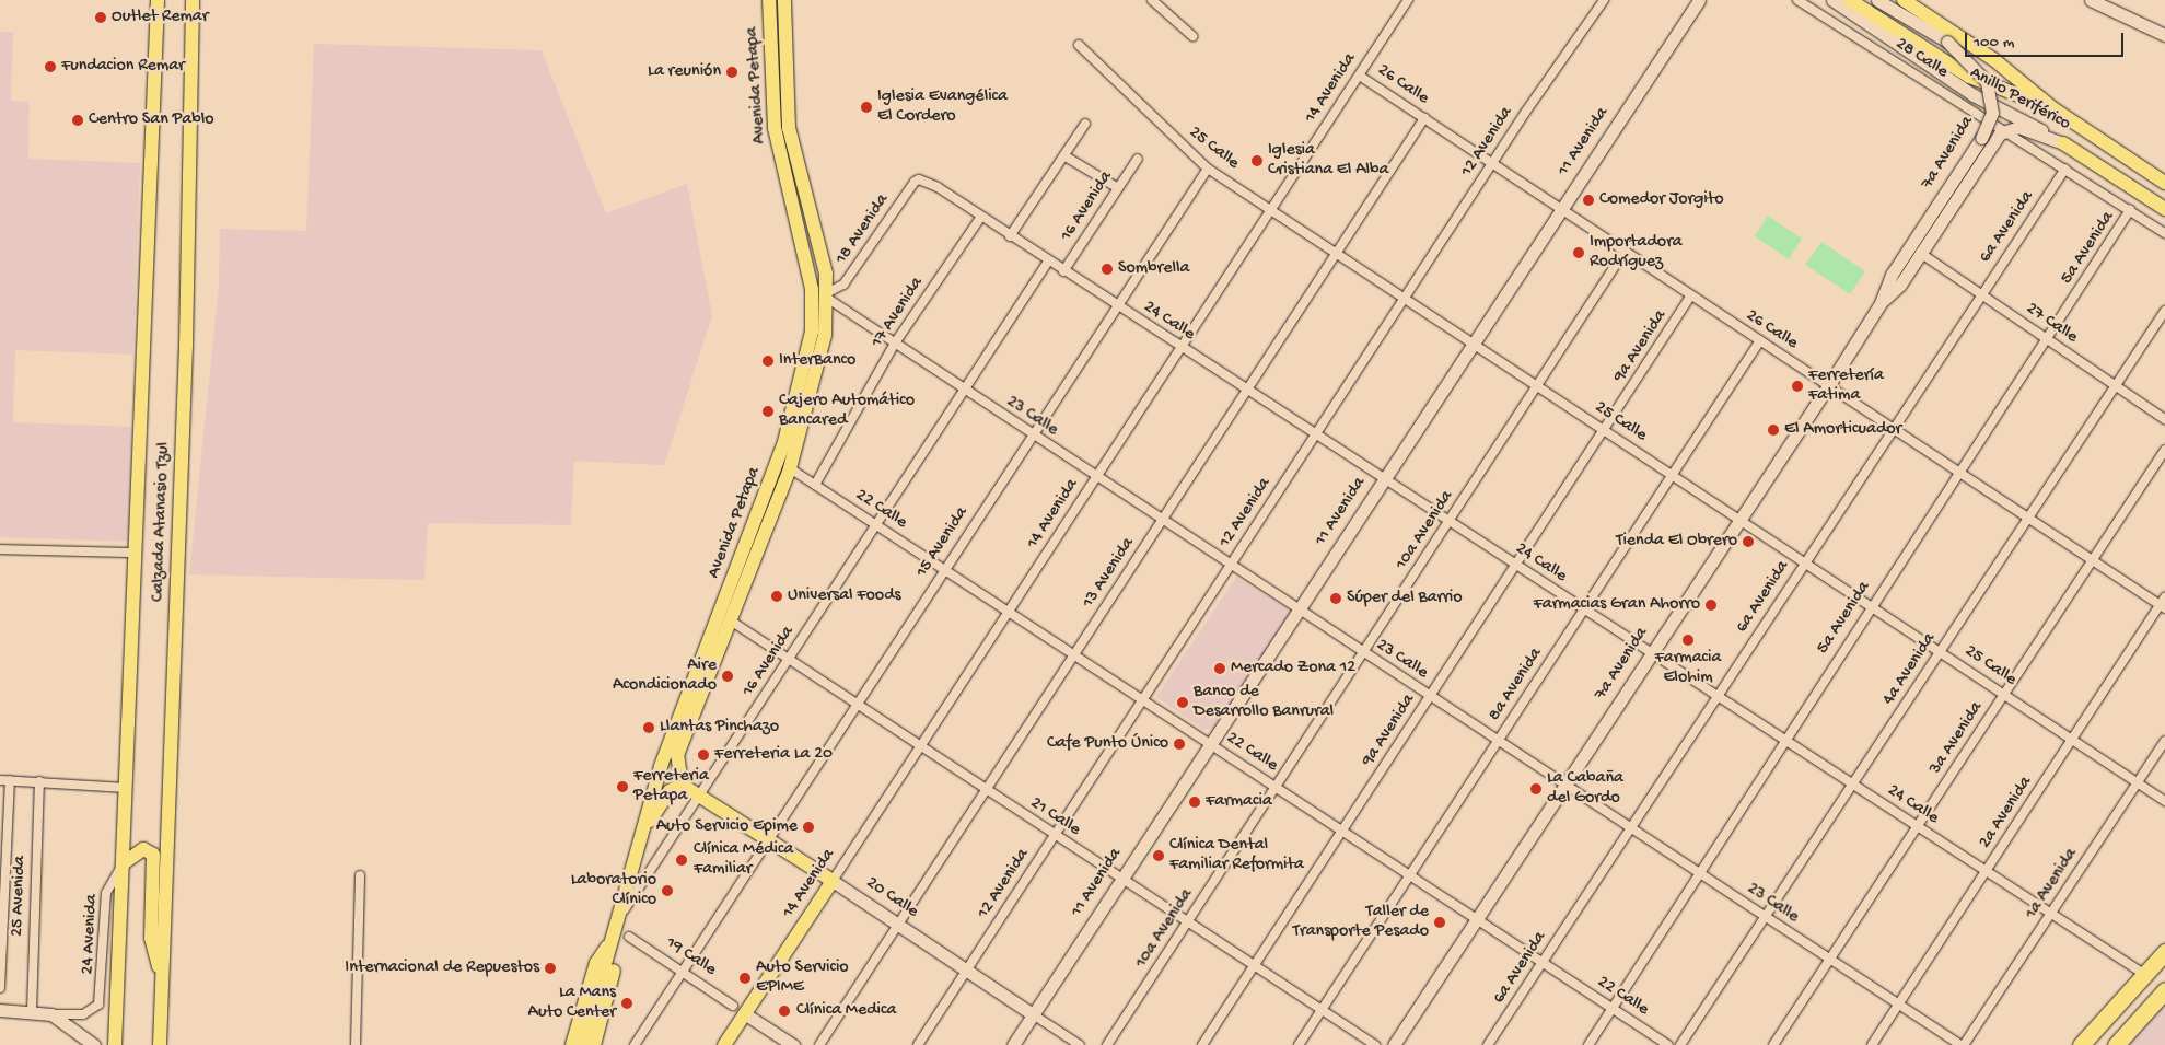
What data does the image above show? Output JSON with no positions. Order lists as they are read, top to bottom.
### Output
{
  "streets": {
    "main road": [
      "Avenida Petapa",
      "14 Avenida",
      "Anillo Periférico",
      "11 Avenida",
      "7a Avenida",
      "Calzada Atanasio Tzul",
      "20 Calle",
      "19 Calle"
    ],
    "street": [
      "28 Calle",
      "26 Calle",
      "12 Avenida",
      "25 Calle",
      "16 Avenida",
      "6a Avenida",
      "18 Avenida",
      "5a Avenida",
      "17 Avenida",
      "24 Calle",
      "27 Calle",
      "9a Avenida",
      "23 Calle",
      "22 Calle",
      "10a Avenida",
      "15 Avenida",
      "13 Avenida",
      "4a Avenida",
      "8a Avenida",
      "3a Avenida",
      "2a Avenida",
      "21 Calle",
      "1a Avenida",
      "25 Avenida",
      "24 Avenida"
    ]
  },
  "crossings": [
    ["28 Calle", "7a Avenida"],
    ["28 Calle", "6a Avenida"],
    ["28 Calle", "5a Avenida"],
    ["Avenida Petapa", "16 Avenida"],
    ["Avenida Petapa", "18 Avenida"],
    ["Avenida Petapa", "23 Calle"],
    ["Avenida Petapa", "22 Calle"],
    ["Avenida Petapa", "21 Calle"],
    ["Avenida Petapa", "20 Calle"],
    ["26 Calle", "14 Avenida"],
    ["26 Calle", "12 Avenida"],
    ["26 Calle", "11 Avenida"],
    ["26 Calle", "7a Avenida"],
    ["26 Calle", "6a Avenida"],
    ["26 Calle", "5a Avenida"],
    ["26 Calle", "9a Avenida"],
    ["26 Calle", "10a Avenida"],
    ["26 Calle", "13 Avenida"],
    ["26 Calle", "4a Avenida"],
    ["26 Calle", "8a Avenida"],
    ["26 Calle", "3a Avenida"],
    ["26 Calle", "2a Avenida"],
    ["14 Avenida", "25 Calle"],
    ["14 Avenida", "24 Calle"],
    ["14 Avenida", "23 Calle"],
    ["14 Avenida", "22 Calle"],
    ["14 Avenida", "21 Calle"],
    ["14 Avenida", "20 Calle"],
    ["14 Avenida", "19 Calle"],
    ["Anillo Periférico", "7a Avenida"],
    ["12 Avenida", "25 Calle"],
    ["12 Avenida", "24 Calle"],
    ["12 Avenida", "23 Calle"],
    ["12 Avenida", "22 Calle"],
    ["12 Avenida", "21 Calle"],
    ["12 Avenida", "20 Calle"],
    ["11 Avenida", "25 Calle"],
    ["11 Avenida", "24 Calle"],
    ["11 Avenida", "23 Calle"],
    ["11 Avenida", "22 Calle"],
    ["11 Avenida", "21 Calle"],
    ["11 Avenida", "20 Calle"],
    ["25 Calle", "7a Avenida"],
    ["25 Calle", "6a Avenida"],
    ["25 Calle", "5a Avenida"],
    ["25 Calle", "9a Avenida"],
    ["25 Calle", "10a Avenida"],
    ["25 Calle", "15 Avenida"],
    ["25 Calle", "13 Avenida"],
    ["25 Calle", "4a Avenida"],
    ["25 Calle", "8a Avenida"],
    ["25 Calle", "3a Avenida"],
    ["25 Calle", "2a Avenida"],
    ["25 Calle", "1a Avenida"],
    ["7a Avenida", "24 Calle"],
    ["7a Avenida", "27 Calle"],
    ["7a Avenida", "23 Calle"],
    ["7a Avenida", "22 Calle"],
    ["16 Avenida", "24 Calle"],
    ["16 Avenida", "23 Calle"],
    ["16 Avenida", "22 Calle"],
    ["16 Avenida", "21 Calle"],
    ["16 Avenida", "20 Calle"],
    ["6a Avenida", "24 Calle"],
    ["6a Avenida", "27 Calle"],
    ["6a Avenida", "23 Calle"],
    ["6a Avenida", "22 Calle"],
    ["18 Avenida", "24 Calle"],
    ["18 Avenida", "23 Calle"],
    ["5a Avenida", "24 Calle"],
    ["5a Avenida", "27 Calle"],
    ["5a Avenida", "23 Calle"],
    ["5a Avenida", "22 Calle"],
    ["17 Avenida", "24 Calle"],
    ["17 Avenida", "23 Calle"],
    ["17 Avenida", "22 Calle"],
    ["24 Calle", "9a Avenida"],
    ["24 Calle", "10a Avenida"],
    ["24 Calle", "15 Avenida"],
    ["24 Calle", "13 Avenida"],
    ["24 Calle", "4a Avenida"],
    ["24 Calle", "8a Avenida"],
    ["24 Calle", "3a Avenida"],
    ["24 Calle", "2a Avenida"],
    ["24 Calle", "1a Avenida"],
    ["27 Calle", "4a Avenida"],
    ["9a Avenida", "23 Calle"],
    ["9a Avenida", "22 Calle"],
    ["9a Avenida", "21 Calle"],
    ["23 Calle", "10a Avenida"],
    ["23 Calle", "15 Avenida"],
    ["23 Calle", "13 Avenida"],
    ["23 Calle", "4a Avenida"],
    ["23 Calle", "8a Avenida"],
    ["23 Calle", "3a Avenida"],
    ["23 Calle", "2a Avenida"],
    ["23 Calle", "1a Avenida"],
    ["22 Calle", "10a Avenida"],
    ["22 Calle", "15 Avenida"],
    ["22 Calle", "13 Avenida"],
    ["22 Calle", "8a Avenida"],
    ["Calzada Atanasio Tzul", "24 Avenida"],
    ["10a Avenida", "21 Calle"],
    ["15 Avenida", "21 Calle"],
    ["15 Avenida", "20 Calle"],
    ["15 Avenida", "19 Calle"],
    ["13 Avenida", "21 Calle"],
    ["13 Avenida", "20 Calle"],
    ["8a Avenida", "21 Calle"]
  ],
  "places": [
    "Outlet Remar",
    "Fundacion Remar",
    "La reunión",
    "Iglesia Evangélica El Cordero",
    "Centro San Pablo",
    "Iglesia Cristiana El Alba",
    "Comedor Jorgito",
    "Importadora Rodríguez",
    "Sombrella",
    "InterBanco",
    "Ferretería Fatima",
    "Cajero Automático Bancared",
    "El Amorticuador",
    "Tienda El Obrero",
    "Universal Foods",
    "Súper del Barrio",
    "Farmacias Gran Ahorro",
    "Farmacia Elohim",
    "Mercado Zona 12",
    "Aire Acondicionado",
    "Banco de Desarrollo Banrural",
    "Llantas Pinchazo",
    "Cafe Punto Único",
    "Ferreteria La 20",
    "Ferreteria Petapa",
    "La Cabaña del Gordo",
    "Farmacia",
    "Auto Servicio Epime",
    "Clínica Dental Familiar Reformita",
    "Clínica Médica Familiar",
    "Laboratorio Clínico",
    "Taller de Transporte Pesado",
    "Internacional de Repuestos",
    "Auto Servicio EPIME",
    "La Mans Auto Center",
    "Clínica Medica"
  ],
  "scale_bar": "100 m"
}
